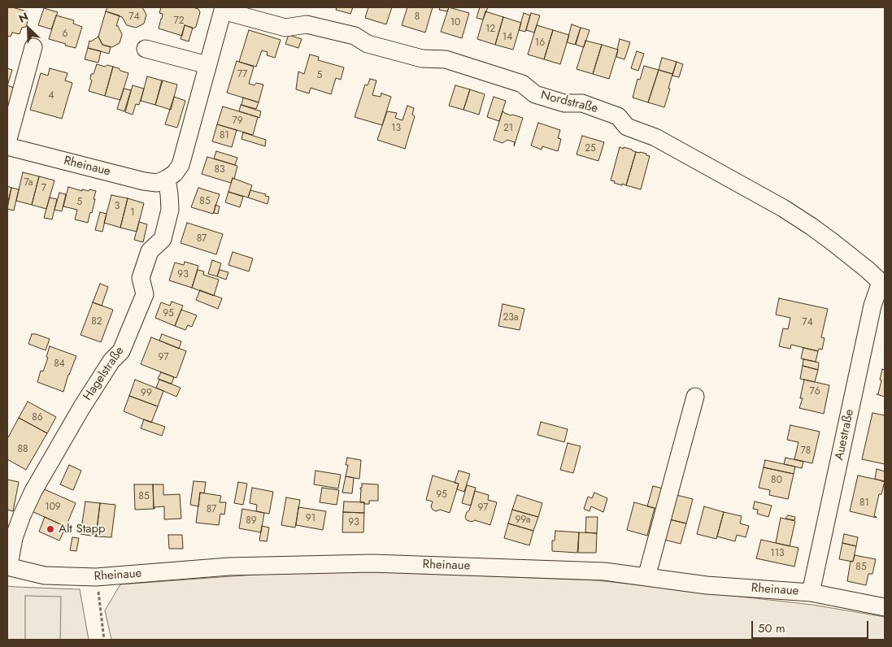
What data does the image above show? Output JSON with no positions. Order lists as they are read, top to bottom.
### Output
{
  "streets": {
    "street": [
      "Nordstraße",
      "Rheinaue",
      "Hagelstraße",
      "Auestraße"
    ]
  },
  "crossings": [
    ["Nordstraße", "Auestraße"],
    ["Rheinaue", "Hagelstraße"],
    ["Rheinaue", "Auestraße"]
  ],
  "places": ["Alt Stapp"],
  "house_numbers": [
    "74",
    "8",
    "72",
    "10",
    "12",
    "6",
    "14",
    "16",
    "77",
    "5",
    "4",
    "79",
    "13",
    "21",
    "81",
    "25",
    "83",
    "7a",
    "7",
    "85",
    "5",
    "3",
    "1",
    "87",
    "93",
    "95",
    "23a",
    "82",
    "74",
    "97",
    "84",
    "76",
    "99",
    "86",
    "88",
    "78",
    "80",
    "95",
    "85",
    "81",
    "109",
    "97",
    "87",
    "91",
    "99a",
    "89",
    "93",
    "113",
    "85"
  ],
  "scale_bar": "50 m",
  "north": "top left"
}
